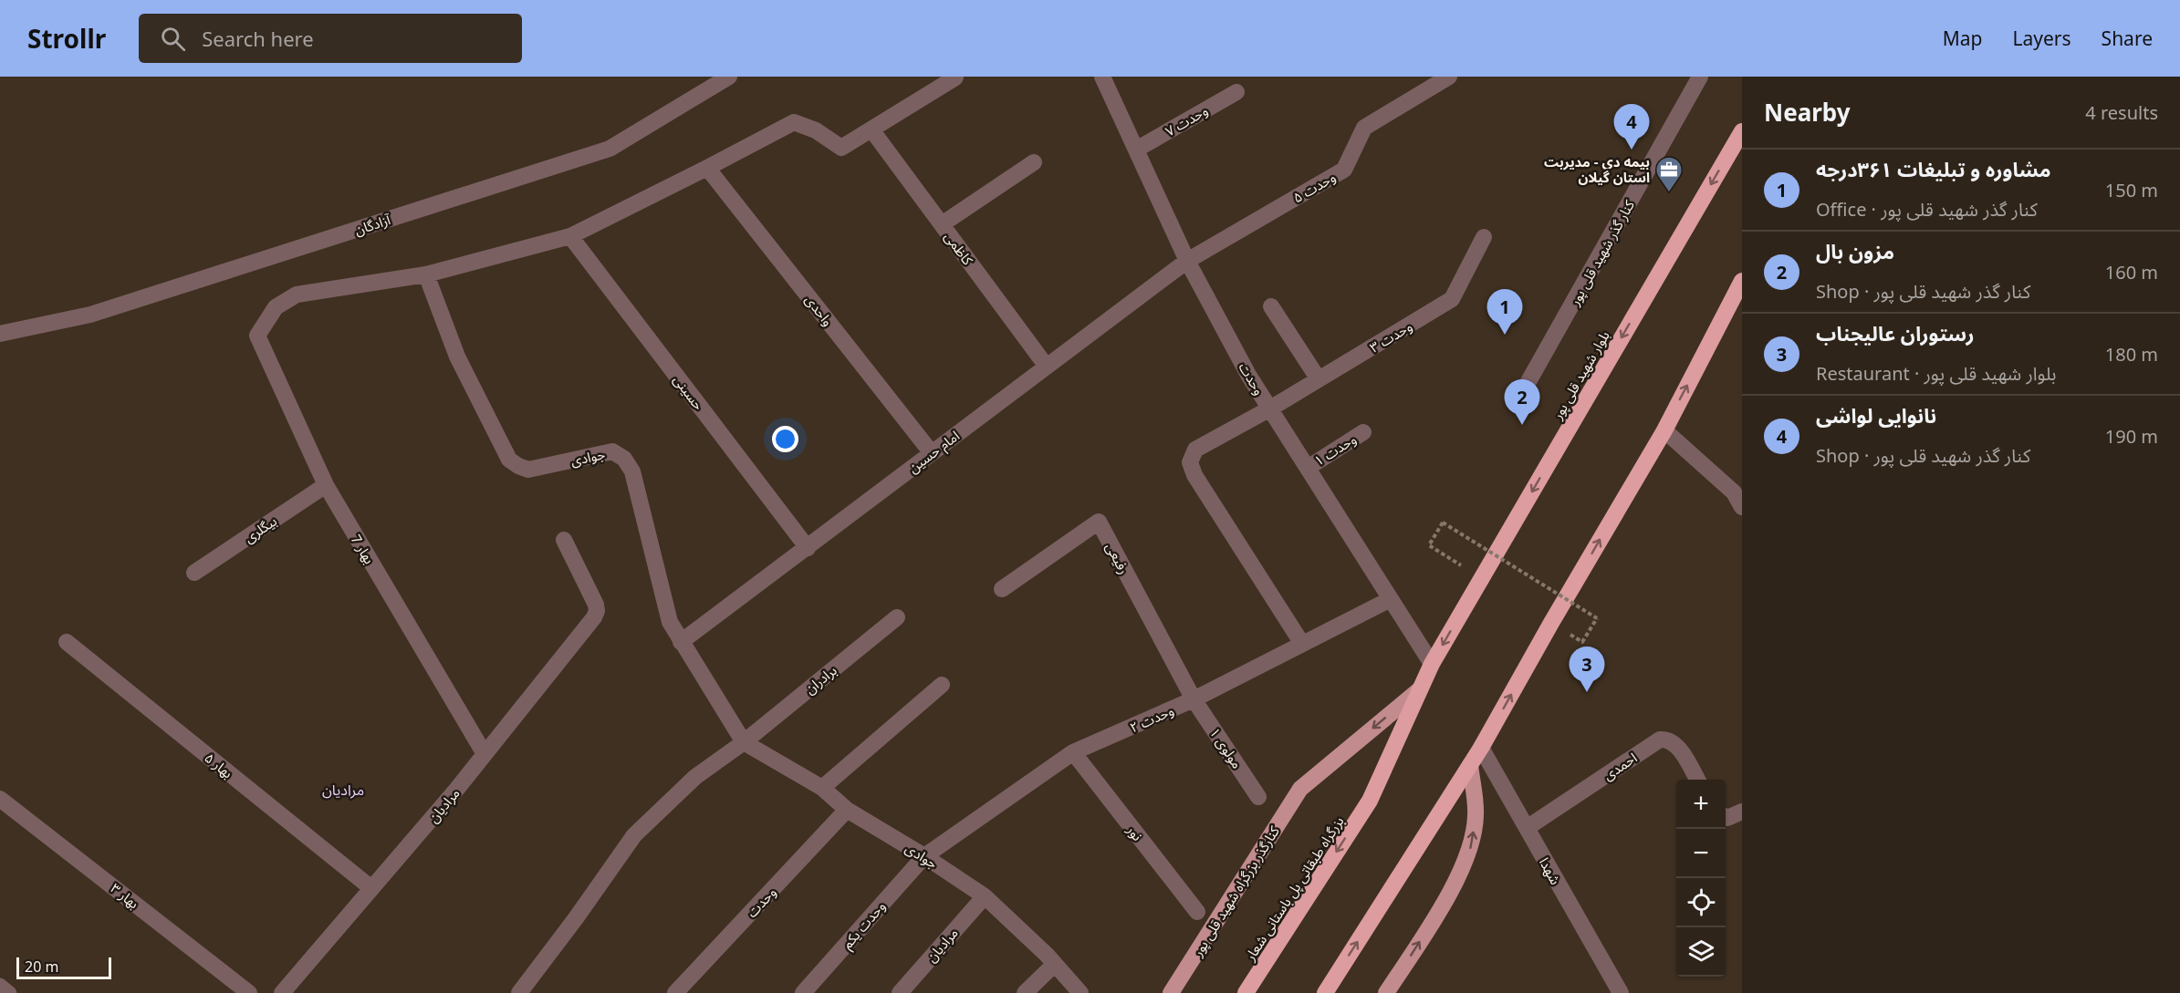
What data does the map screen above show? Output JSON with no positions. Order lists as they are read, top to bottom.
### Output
{
  "streets": {
    "highway": ["بلوار شهید قلی پور", "بزرگراه طبقاتی پل باستانی شعار"],
    "main road": ["کنارگذر بزرگراه شهید قلی پور"],
    "street": [
      "وحدت ۷",
      "وحدت ۵",
      "آزادگان",
      "کاظمی",
      "کنار گذر شهید قلی پور",
      "واحدی",
      "وحدت ۳",
      "وحدت",
      "حسینی",
      "وحدت ۱",
      "امام حسین",
      "جوادی",
      "بیگلری",
      "بهار 7",
      "رفیعی",
      "برادران",
      "وحدت ۲",
      "مولوی ۱",
      "بهار ۵",
      "احمدی",
      "مرادیان",
      "نور",
      "شهدا",
      "بهار ۳",
      "وحدت یکم"
    ]
  },
  "crossings": [
    ["وحدت ۷", "وحدت"],
    ["وحدت ۵", "وحدت"],
    ["وحدت ۵", "امام حسین"],
    ["کاظمی", "امام حسین"],
    ["واحدی", "امام حسین"],
    ["وحدت ۳", "وحدت"],
    ["وحدت ۳", "وحدت ۲"],
    ["بلوار شهید قلی پور", "وحدت"],
    ["بلوار شهید قلی پور", "بزرگراه طبقاتی پل باستانی شعار"],
    ["بلوار شهید قلی پور", "کنارگذر بزرگراه شهید قلی پور"],
    ["وحدت", "وحدت ۱"],
    ["وحدت", "امام حسین"],
    ["وحدت", "جوادی"],
    ["وحدت", "وحدت ۲"],
    ["حسینی", "امام حسین"],
    ["امام حسین", "جوادی"],
    ["جوادی", "بهار 7"],
    ["جوادی", "برادران"],
    ["جوادی", "وحدت ۲"],
    ["جوادی", "مرادیان"],
    ["جوادی", "وحدت یکم"],
    ["بیگلری", "بهار 7"],
    ["بهار 7", "مرادیان"],
    ["رفیعی", "وحدت ۲"],
    ["رفیعی", "مولوی ۱"],
    ["وحدت ۲", "مولوی ۱"],
    ["وحدت ۲", "نور"],
    ["وحدت ۲", "وحدت یکم"],
    ["بهار ۵", "مرادیان"],
    ["احمدی", "شهدا"],
    ["بزرگراه طبقاتی پل باستانی شعار", "کنارگذر بزرگراه شهید قلی پور"]
  ],
  "one_way": ["کنارگذر بزرگراه شهید قلی پور"],
  "districts": ["مرادیان"],
  "places": {
    "office": ["بیمه دی - مدیربت استان گیلان"]
  },
  "scale_bar": "20 m",
  "page": {
    "header": "Strollr",
    "search": "Search here",
    "nav": ["Map", "Layers", "Share"],
    "heading": ["Nearby", "4 results"],
    "pins": [
      "4",
      "1",
      "2",
      "3"
    ],
    "list": [
      {
        "mark": "1",
        "name": "مشاوره و تبلیغات ۳۶۱درجه",
        "note": "Office · کنار گذر شهید قلی پور",
        "value": "150 m"
      },
      {
        "mark": "2",
        "name": "مزون بال",
        "note": "Shop · کنار گذر شهید قلی پور",
        "value": "160 m"
      },
      {
        "mark": "3",
        "name": "رستوران عالیجناب",
        "note": "Restaurant · بلوار شهید قلی پور",
        "value": "180 m"
      },
      {
        "mark": "4",
        "name": "نانوایی لواشی",
        "note": "Shop · کنار گذر شهید قلی پور",
        "value": "190 m"
      }
    ],
    "map_buttons": ["+", "−"],
    "scale": "20 m"
  }
}
